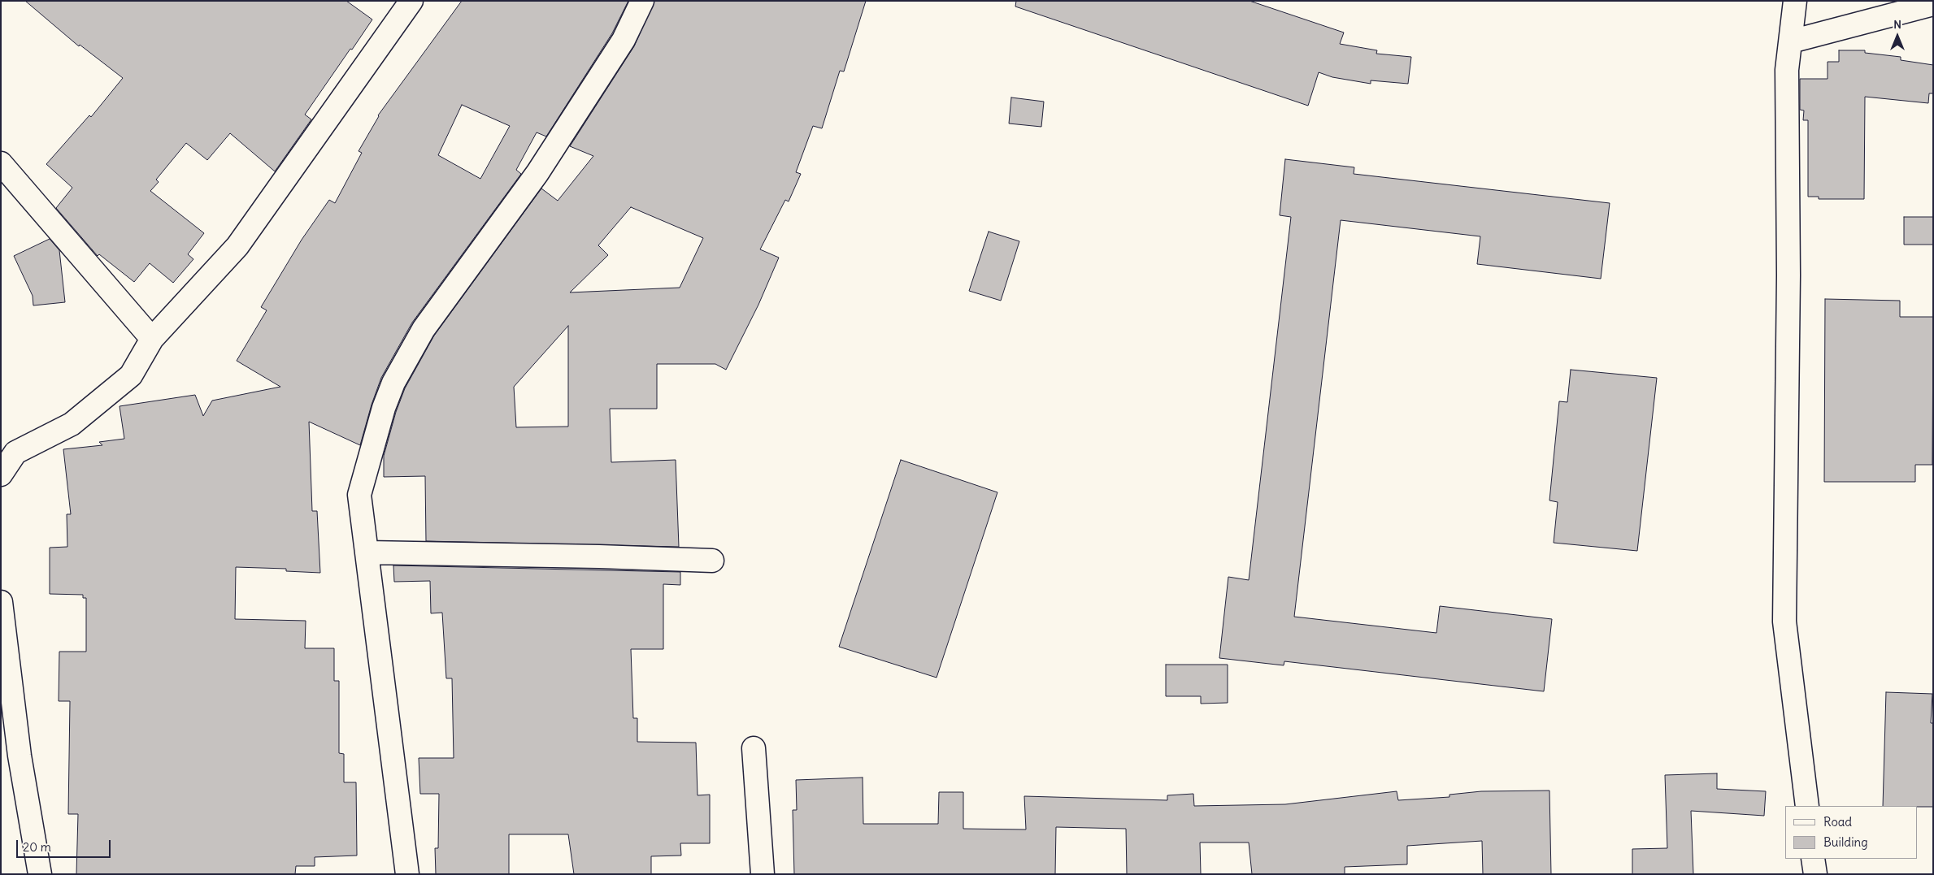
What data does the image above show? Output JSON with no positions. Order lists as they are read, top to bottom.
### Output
{
  "legend": ["Road", "Building"],
  "scale_bar": "20 m",
  "north": "top"
}
